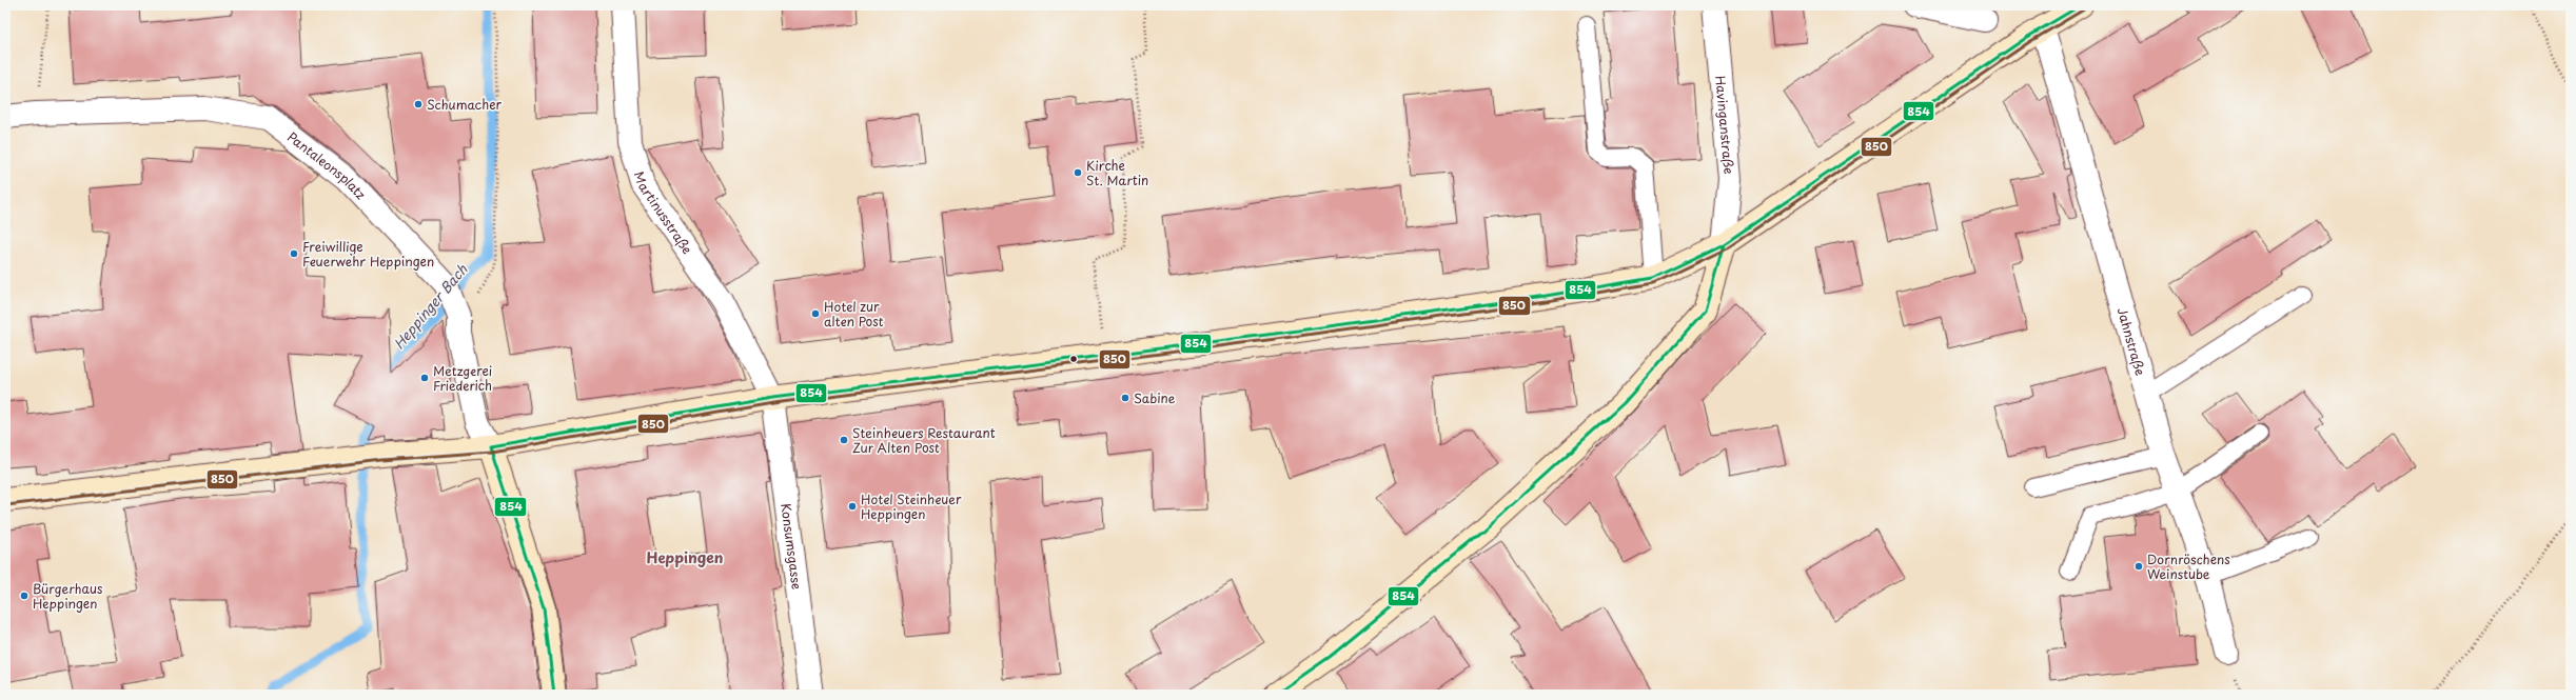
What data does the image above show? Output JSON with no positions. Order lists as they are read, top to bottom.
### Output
{
  "streets": {
    "street": [
      "Havinganstraße",
      "Pantaleonsplatz",
      "Martinusstraße",
      "Jahnstraße",
      "Konsumsgasse"
    ]
  },
  "crossings": [
    ["Martinusstraße", "Konsumsgasse"]
  ],
  "districts": ["Heppingen"],
  "water": ["Heppinger Bach"],
  "places": [
    "Schumacher",
    "Kirche St. Martin",
    "Freiwillige Feuerwehr Heppingen",
    "Hotel zur alten Post",
    "Metzgerei Friederich",
    "Sabine",
    "Steinheuers Restaurant Zur Alten Post",
    "Hotel Steinheuer Heppingen",
    "Dornröschens Weinstube",
    "Bürgerhaus Heppingen"
  ],
  "lines": ["transit line 854", "transit line 850"]
}
